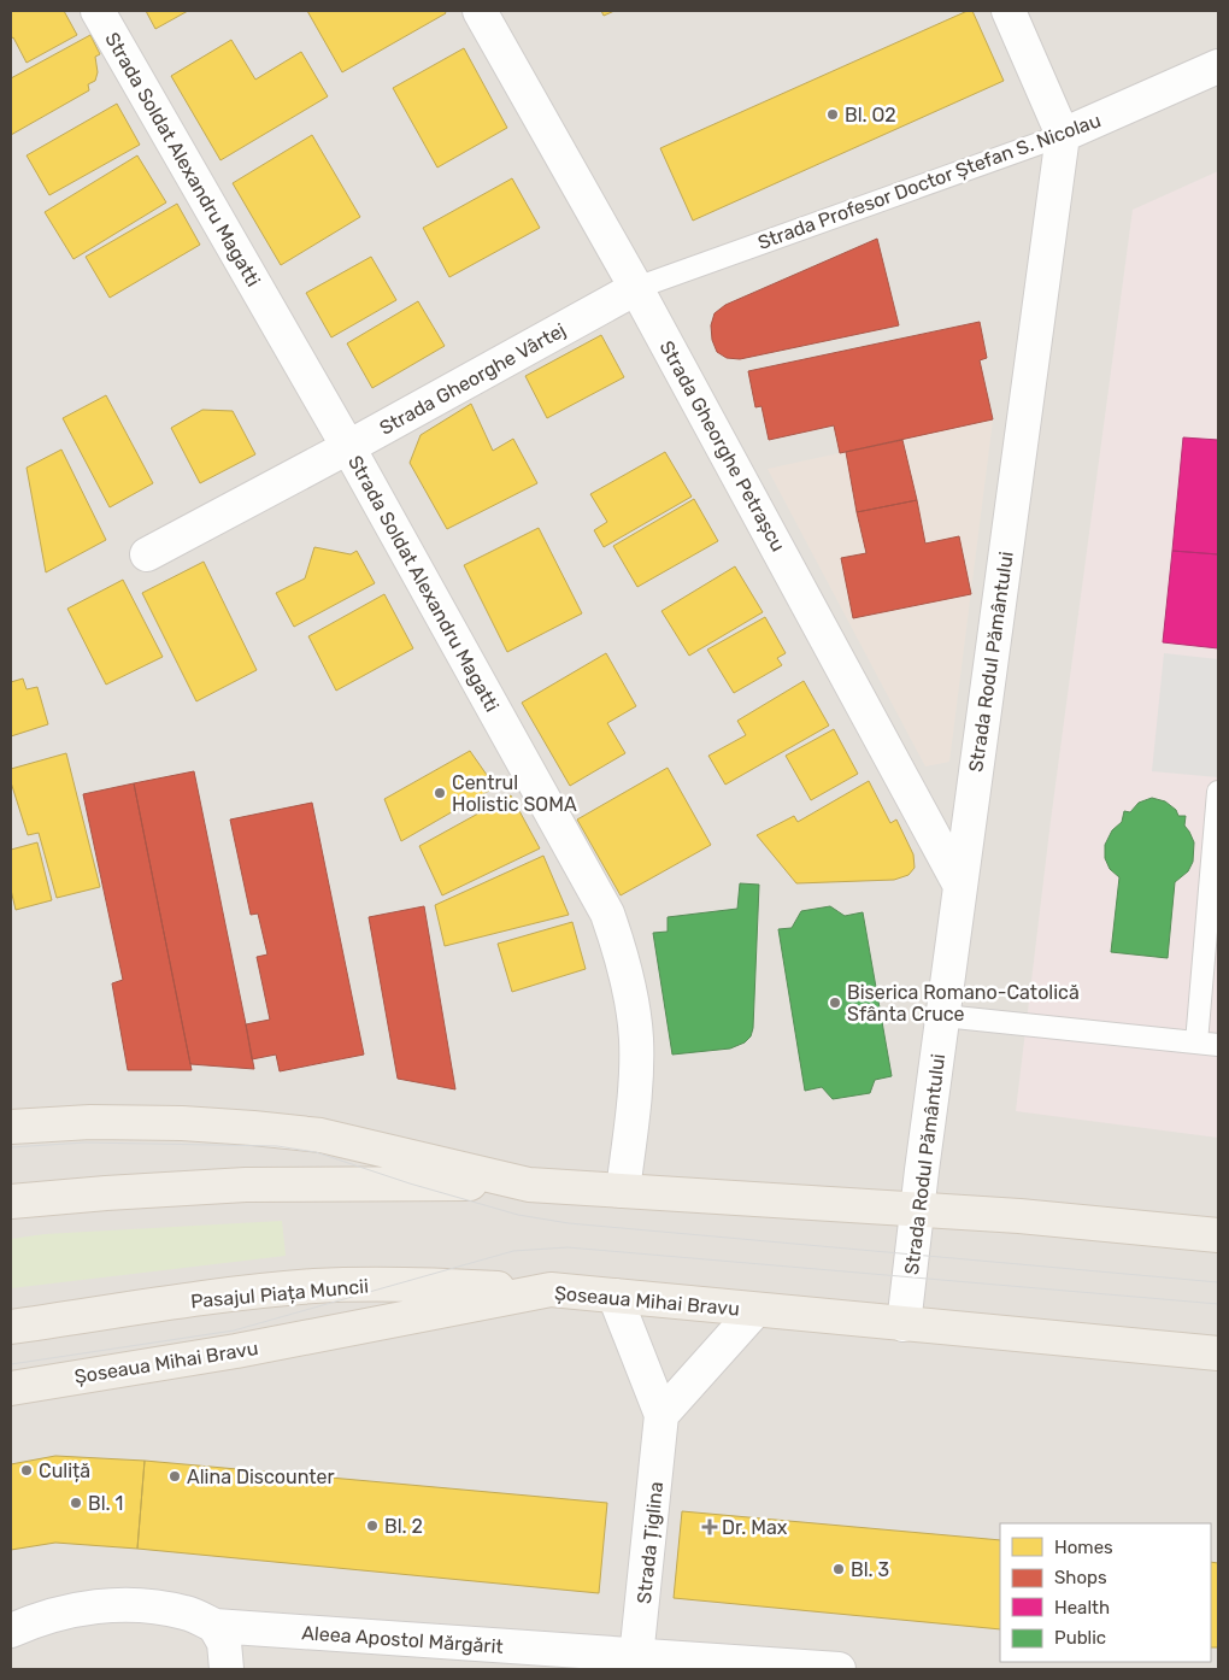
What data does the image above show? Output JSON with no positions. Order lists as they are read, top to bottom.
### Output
{
  "streets": {
    "main road": ["Pasajul Piața Muncii", "Șoseaua Mihai Bravu"],
    "street": [
      "Strada Soldat Alexandru Magatti",
      "Strada Profesor Doctor Ștefan S. Nicolau",
      "Strada Gheorghe Vârtej",
      "Strada Gheorghe Petrașcu",
      "Strada Rodul Pământului",
      "Strada Țiglina",
      "Aleea Apostol Mărgărit"
    ]
  },
  "crossings": [
    ["Strada Soldat Alexandru Magatti", "Strada Gheorghe Vârtej"],
    ["Strada Profesor Doctor Ștefan S. Nicolau", "Strada Gheorghe Vârtej"],
    ["Strada Profesor Doctor Ștefan S. Nicolau", "Strada Gheorghe Petrașcu"],
    ["Strada Profesor Doctor Ștefan S. Nicolau", "Strada Rodul Pământului"],
    ["Strada Gheorghe Vârtej", "Strada Gheorghe Petrașcu"],
    ["Strada Gheorghe Petrașcu", "Strada Rodul Pământului"],
    ["Strada Rodul Pământului", "Șoseaua Mihai Bravu"],
    ["Pasajul Piața Muncii", "Șoseaua Mihai Bravu"],
    ["Strada Țiglina", "Aleea Apostol Mărgărit"]
  ],
  "places": {
    "other": [
      "Bl. O2",
      "Centrul Holistic SOMA",
      "Biserica Romano-Catolică Sfânta Cruce",
      "Culiță",
      "Alina Discounter",
      "Bl. 1",
      "Bl. 2",
      "Bl. 3"
    ],
    "health": ["Dr. Max"]
  },
  "legend": [
    "Homes",
    "Shops",
    "Health",
    "Public"
  ]
}
